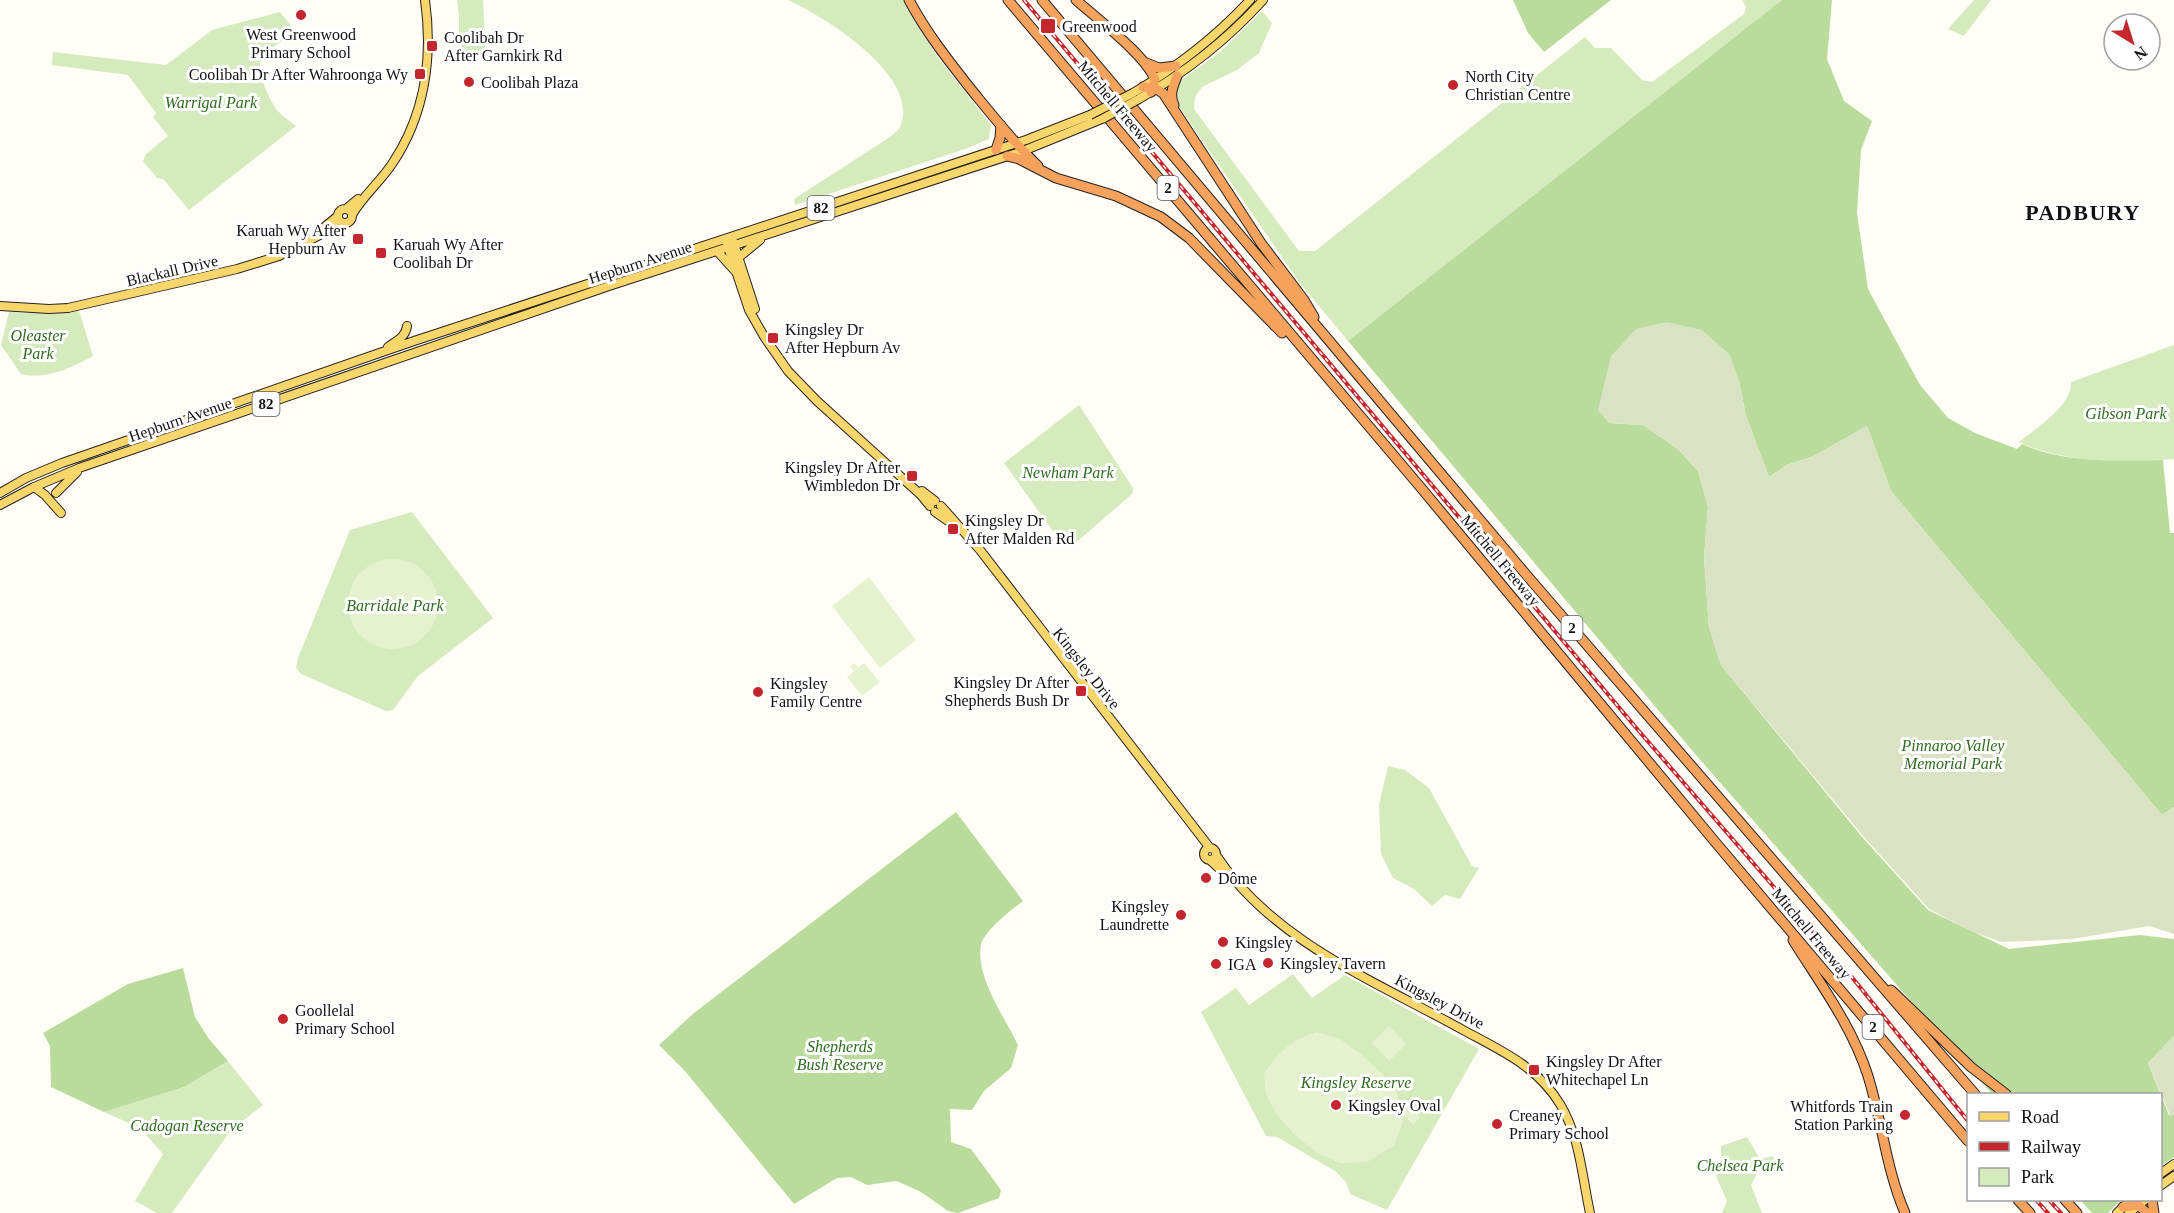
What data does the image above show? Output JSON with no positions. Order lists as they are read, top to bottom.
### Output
{
  "streets": {
    "highway": ["Mitchell Freeway", "2"],
    "main road": [
      "82",
      "Hepburn Avenue",
      "Blackall Drive",
      "Kingsley Drive"
    ]
  },
  "crossings": [
    ["Hepburn Avenue", "Kingsley Drive"]
  ],
  "districts": ["PADBURY"],
  "parks": [
    "Warrigal Park",
    "Oleaster Park",
    "Gibson Park",
    "Newham Park",
    "Barridale Park",
    "Pinnaroo Valley Memorial Park",
    "Shepherds Bush Reserve",
    "Kingsley Reserve",
    "Cadogan Reserve",
    "Chelsea Park"
  ],
  "places": {
    "other": [
      "West Greenwood Primary School",
      "Coolibah Plaza",
      "North City Christian Centre",
      "Kingsley Family Centre",
      "Dôme",
      "Kingsley Laundrette",
      "Kingsley",
      "Kingsley Tavern",
      "IGA",
      "Goollelal Primary School",
      "Kingsley Oval",
      "Whitfords Train Station Parking",
      "Creaney Primary School"
    ],
    "transit": [
      "Greenwood",
      "Coolibah Dr After Garnkirk Rd",
      "Coolibah Dr After Wahroonga Wy",
      "Karuah Wy After Hepburn Av",
      "Karuah Wy After Coolibah Dr",
      "Kingsley Dr After Hepburn Av",
      "Kingsley Dr After Wimbledon Dr",
      "Kingsley Dr After Malden Rd",
      "Kingsley Dr After Shepherds Bush Dr",
      "Kingsley Dr After Whitechapel Ln"
    ]
  },
  "legend": ["Road", "Railway", "Park"],
  "north": "bottom right"
}
